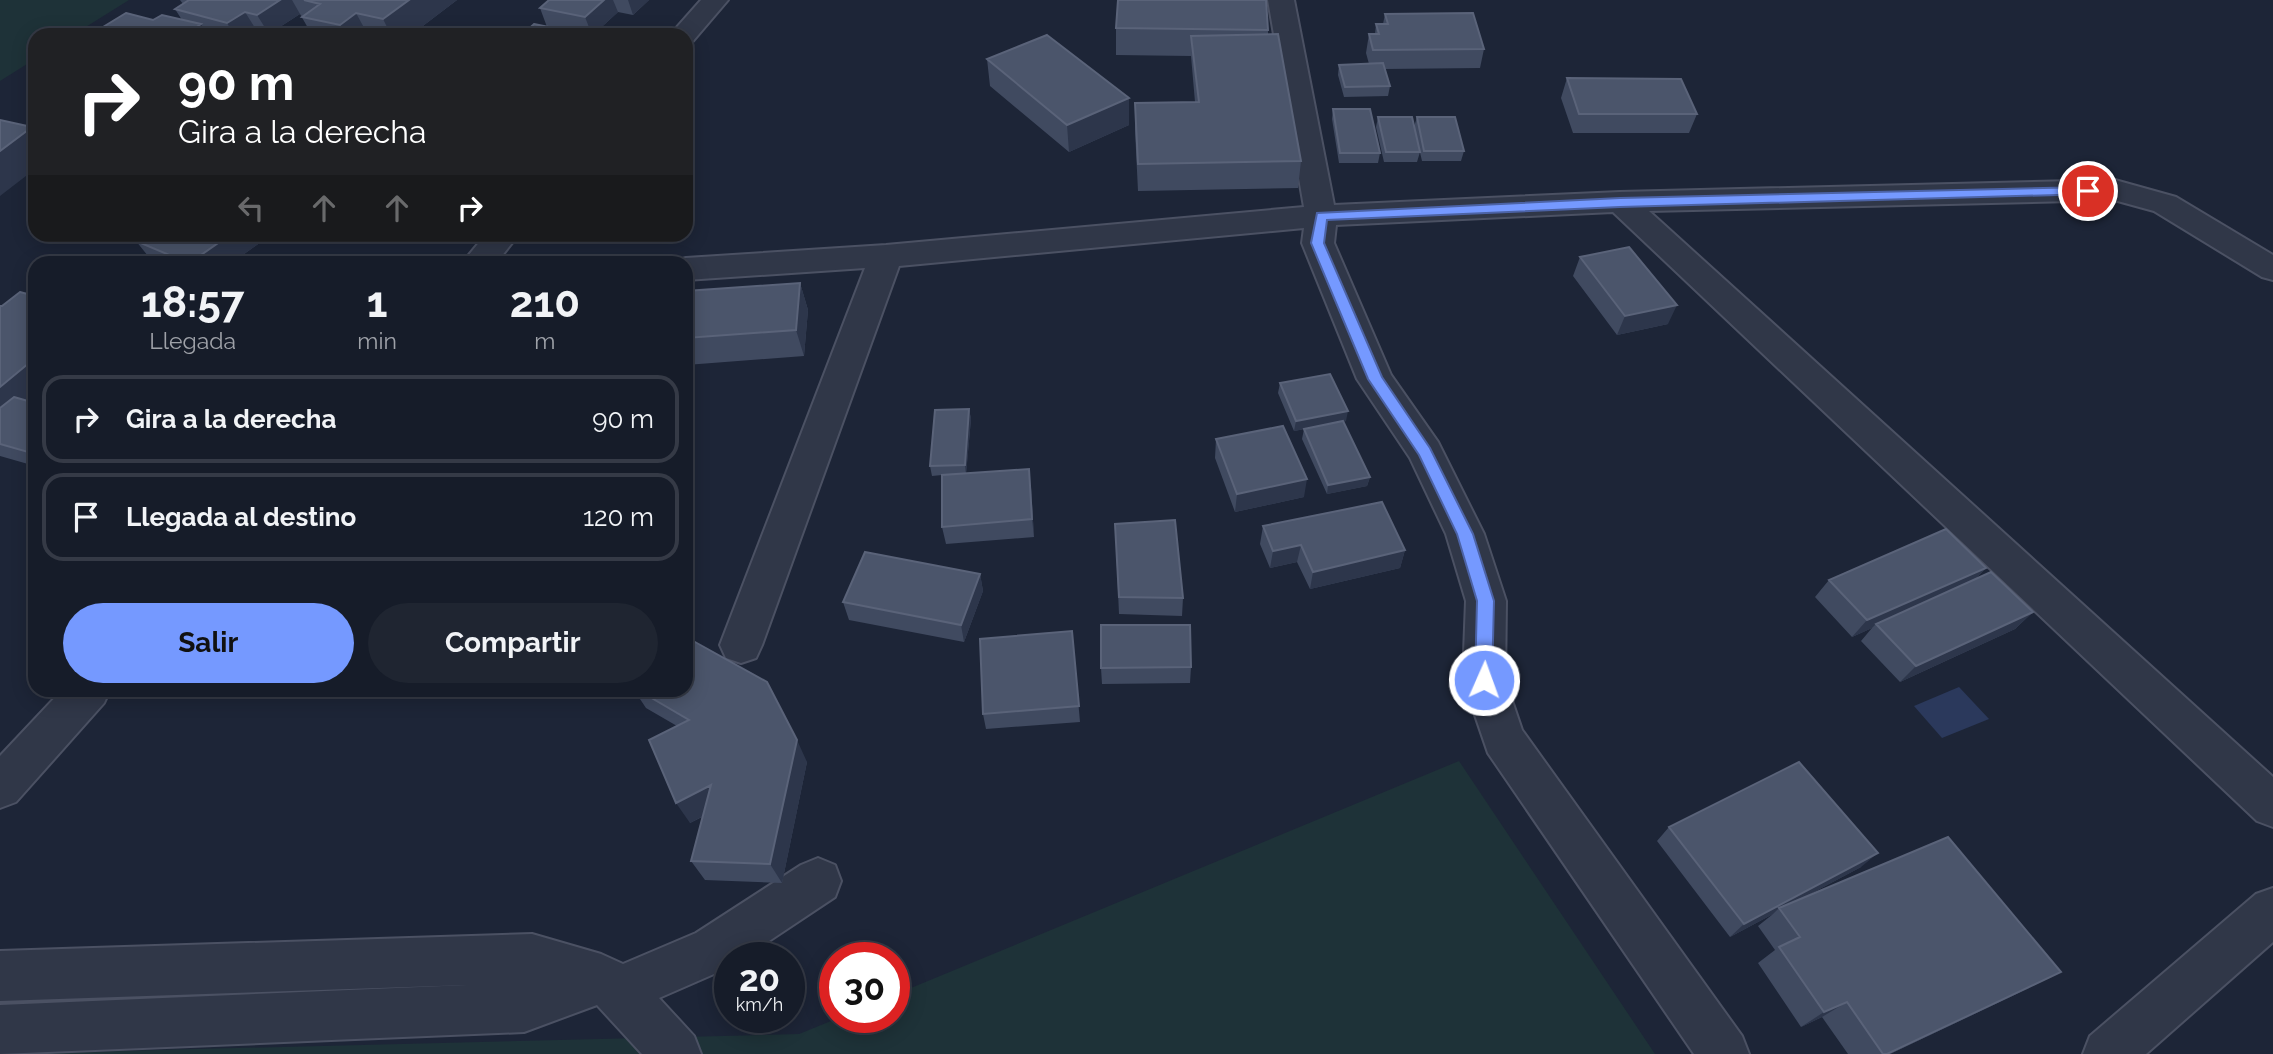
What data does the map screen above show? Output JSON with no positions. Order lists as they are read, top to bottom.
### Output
{
  "page": {
    "turn": ["90 m", "Gira a la derecha"],
    "eta": [
      "18:57",
      "Llegada",
      "1",
      "min",
      "210",
      "m"
    ],
    "list": [
      {
        "name": "Gira a la derecha",
        "value": "90 m"
      },
      {
        "name": "Llegada al destino",
        "value": "120 m"
      }
    ],
    "buttons": ["Salir", "Compartir"],
    "speed": "20 km/h",
    "limit": "30"
  }
}
